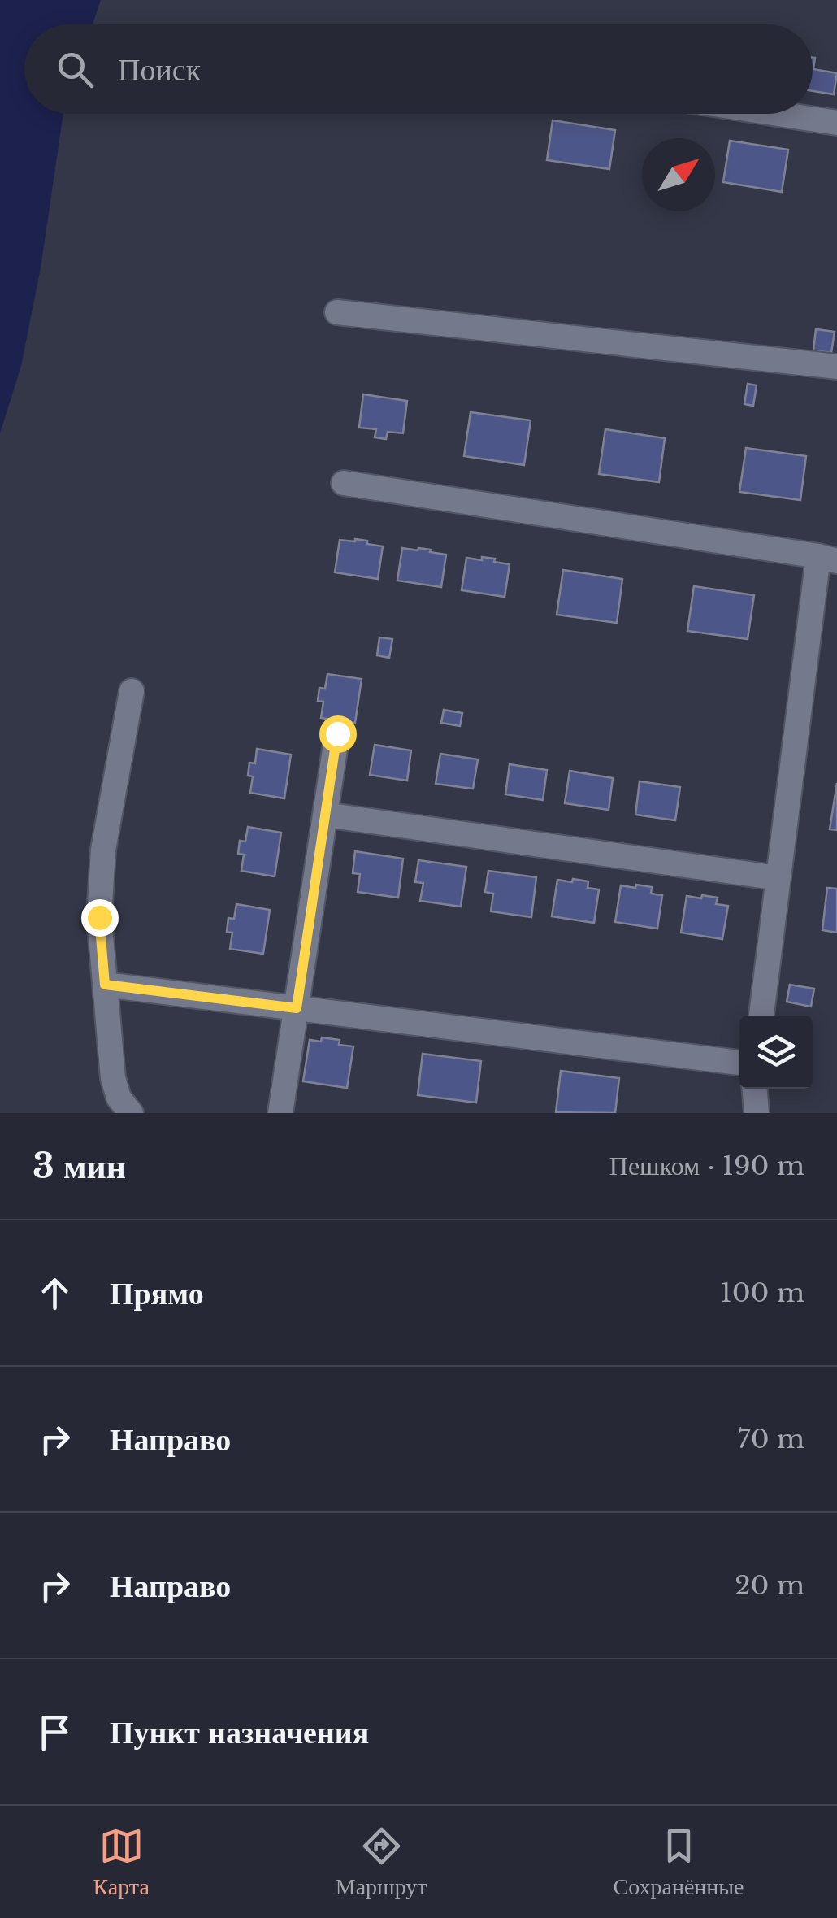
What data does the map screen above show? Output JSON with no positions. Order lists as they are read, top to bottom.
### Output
{
  "north": "top right",
  "page": {
    "search": "Поиск",
    "heading": ["3 мин", "Пешком · 190 m"],
    "list": [
      ["Прямо", "100 m"],
      ["Направо", "70 m"],
      ["Направо", "20 m"],
      "Пункт назначения"
    ],
    "nav": ["Карта", "Маршрут", "Сохранённые"]
  }
}
